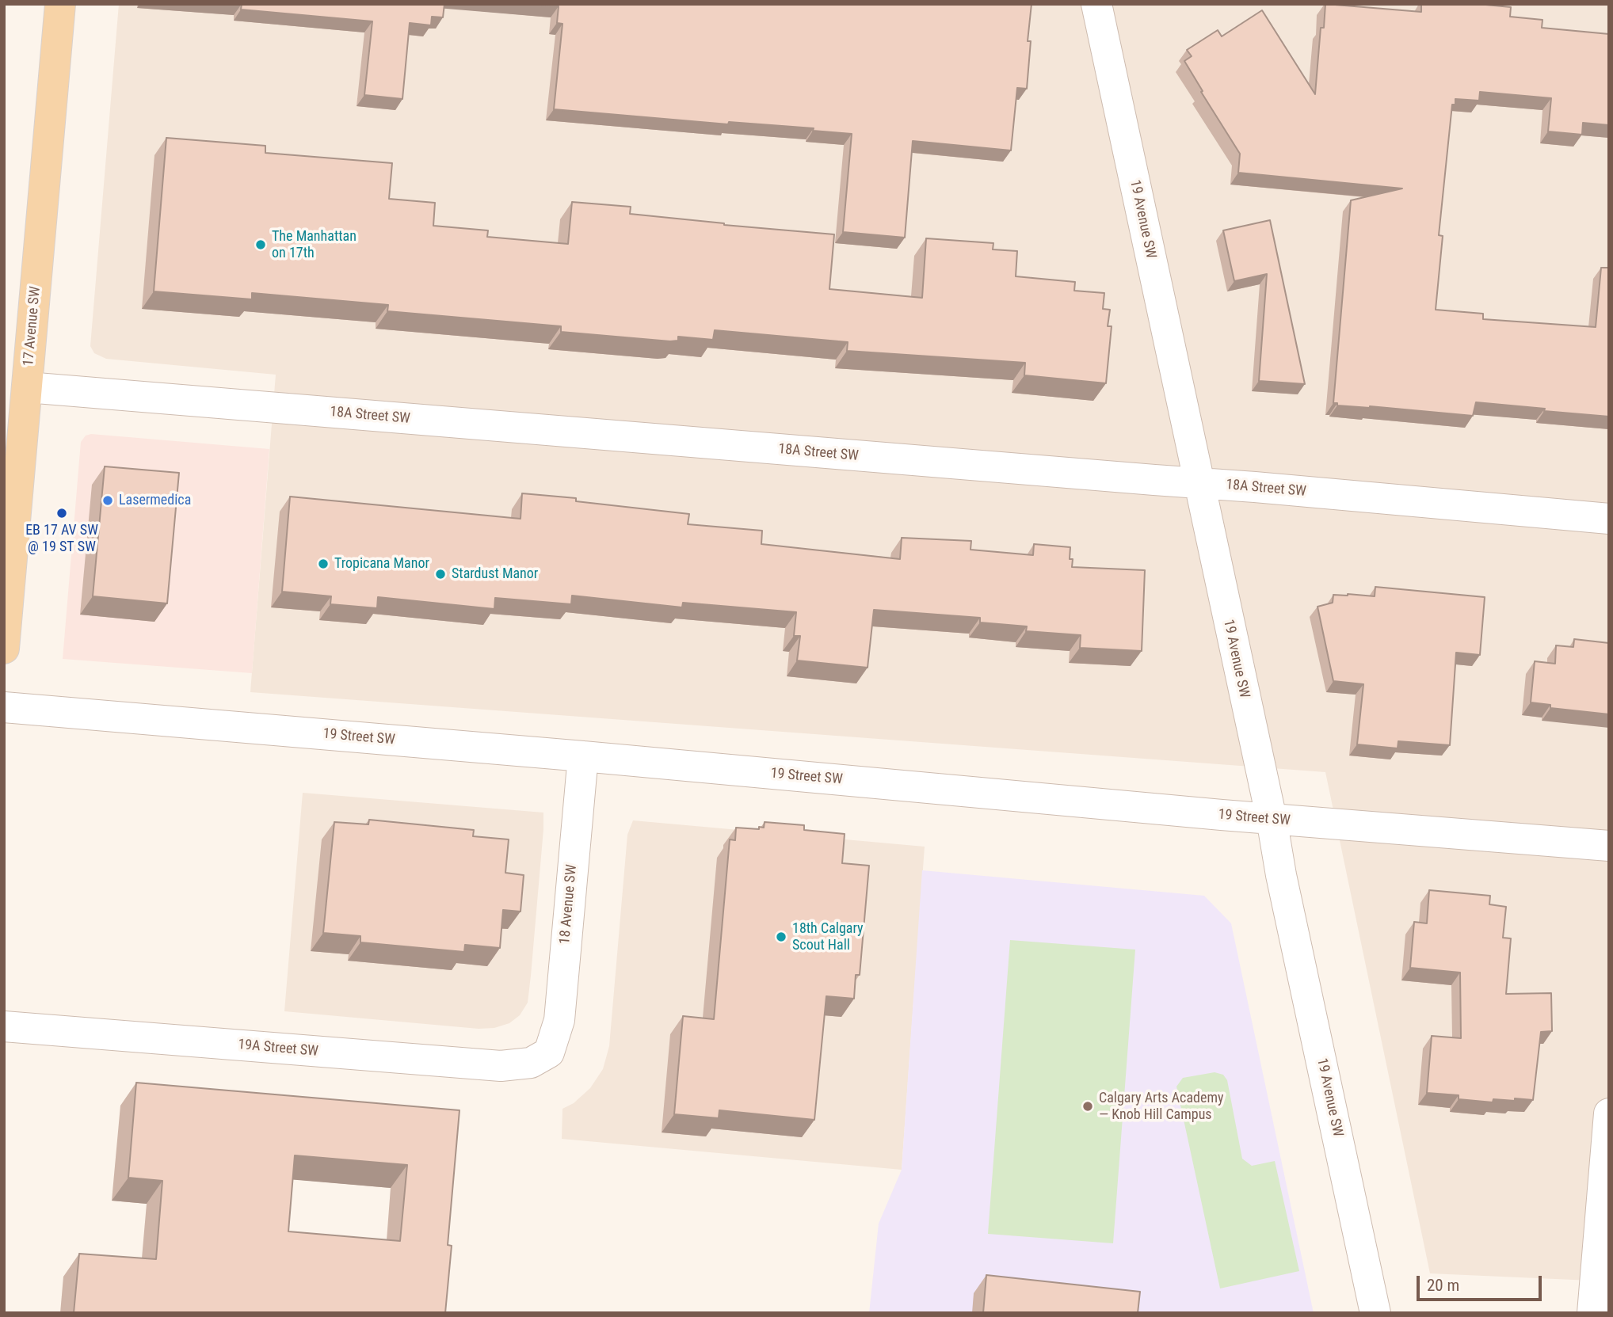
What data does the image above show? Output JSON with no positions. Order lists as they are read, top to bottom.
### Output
{
  "streets": {
    "main road": ["17 Avenue SW"],
    "street": [
      "19 Avenue SW",
      "18A Street SW",
      "19 Street SW",
      "18 Avenue SW",
      "19A Street SW"
    ]
  },
  "crossings": [
    ["19 Avenue SW", "18A Street SW"],
    ["19 Avenue SW", "19 Street SW"],
    ["17 Avenue SW", "18A Street SW"],
    ["19 Street SW", "18 Avenue SW"],
    ["18 Avenue SW", "19A Street SW"]
  ],
  "places": [
    "The Manhattan on 17th",
    "Lasermedica",
    "EB 17 AV SW @ 19 ST SW",
    "Tropicana Manor",
    "Stardust Manor",
    "18th Calgary Scout Hall",
    "Calgary Arts Academy — Knob Hill Campus"
  ],
  "scale_bar": "20 m"
}
